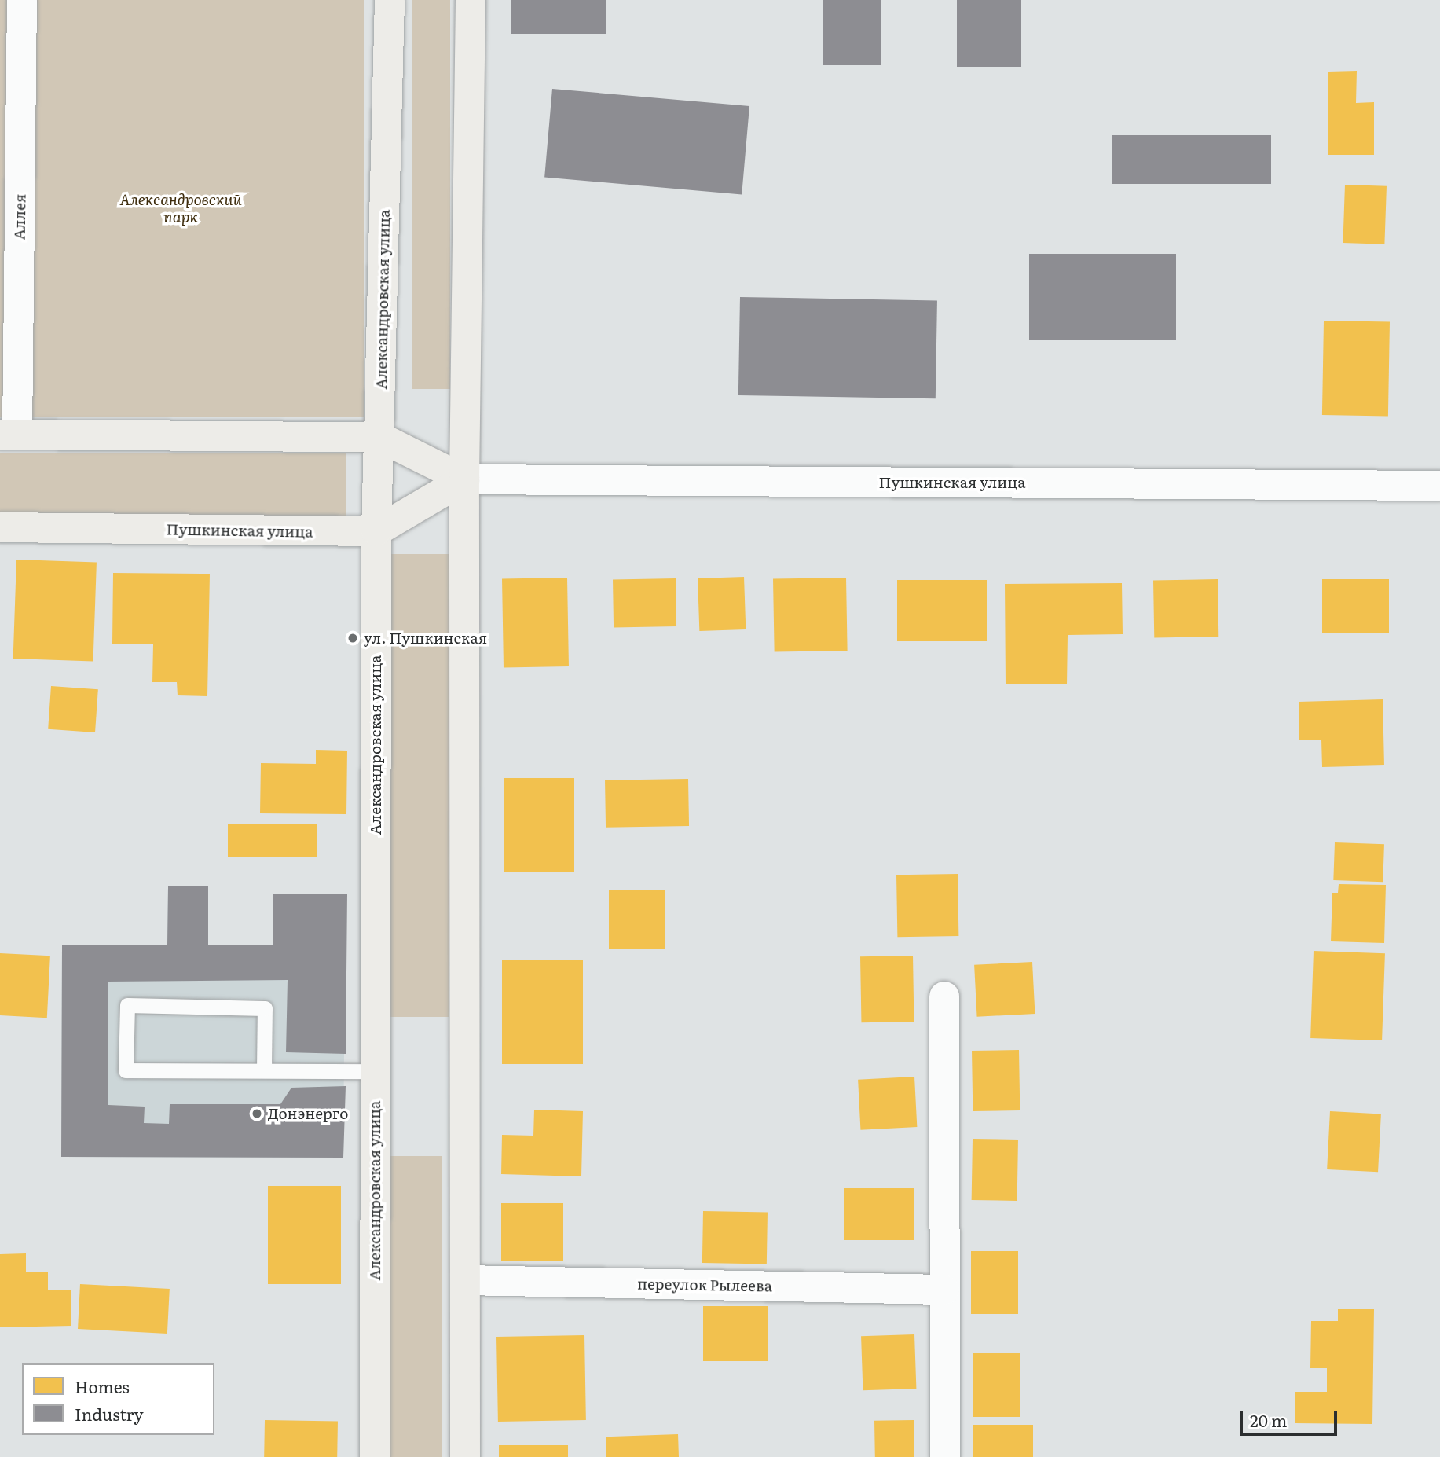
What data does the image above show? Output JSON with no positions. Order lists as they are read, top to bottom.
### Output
{
  "streets": {
    "street": [
      "Аллея",
      "Александровская улица",
      "Пушкинская улица",
      "переулок Рылеева"
    ]
  },
  "crossings": [
    ["Аллея", "Пушкинская улица"],
    ["Александровская улица", "Пушкинская улица"]
  ],
  "parks": ["Александровский парк"],
  "places": ["ул. Пушкинская", "Донэнерго"],
  "legend": ["Homes", "Industry"],
  "scale_bar": "20 m"
}
